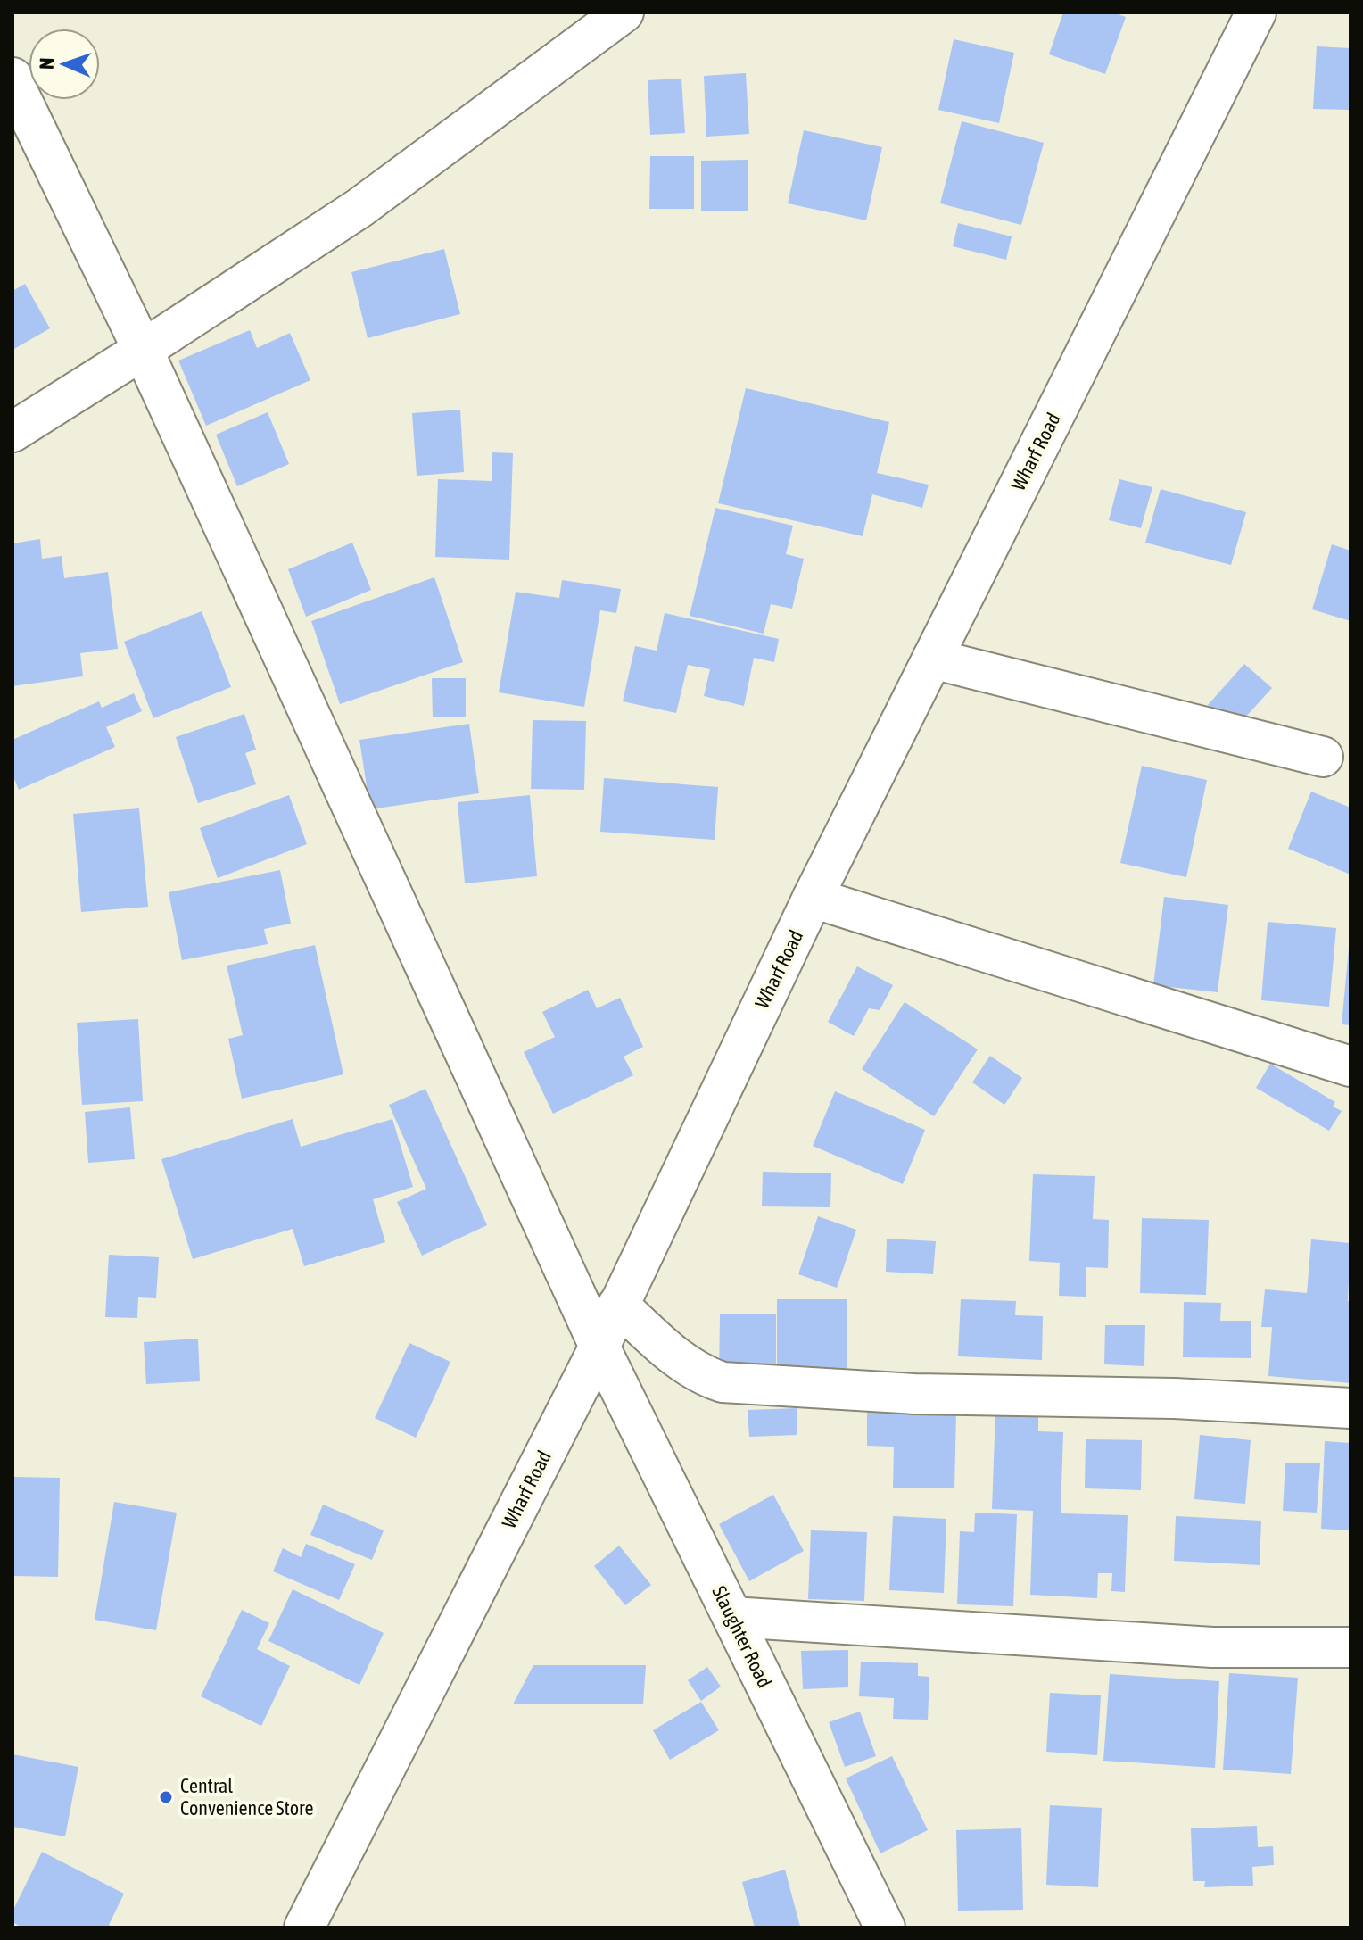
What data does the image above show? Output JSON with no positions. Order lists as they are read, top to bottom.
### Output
{
  "streets": {
    "street": ["Wharf Road", "Slaughter Road"]
  },
  "crossings": [
    ["Wharf Road", "Slaughter Road"]
  ],
  "places": ["Central Convenience Store"],
  "north": "left"
}
